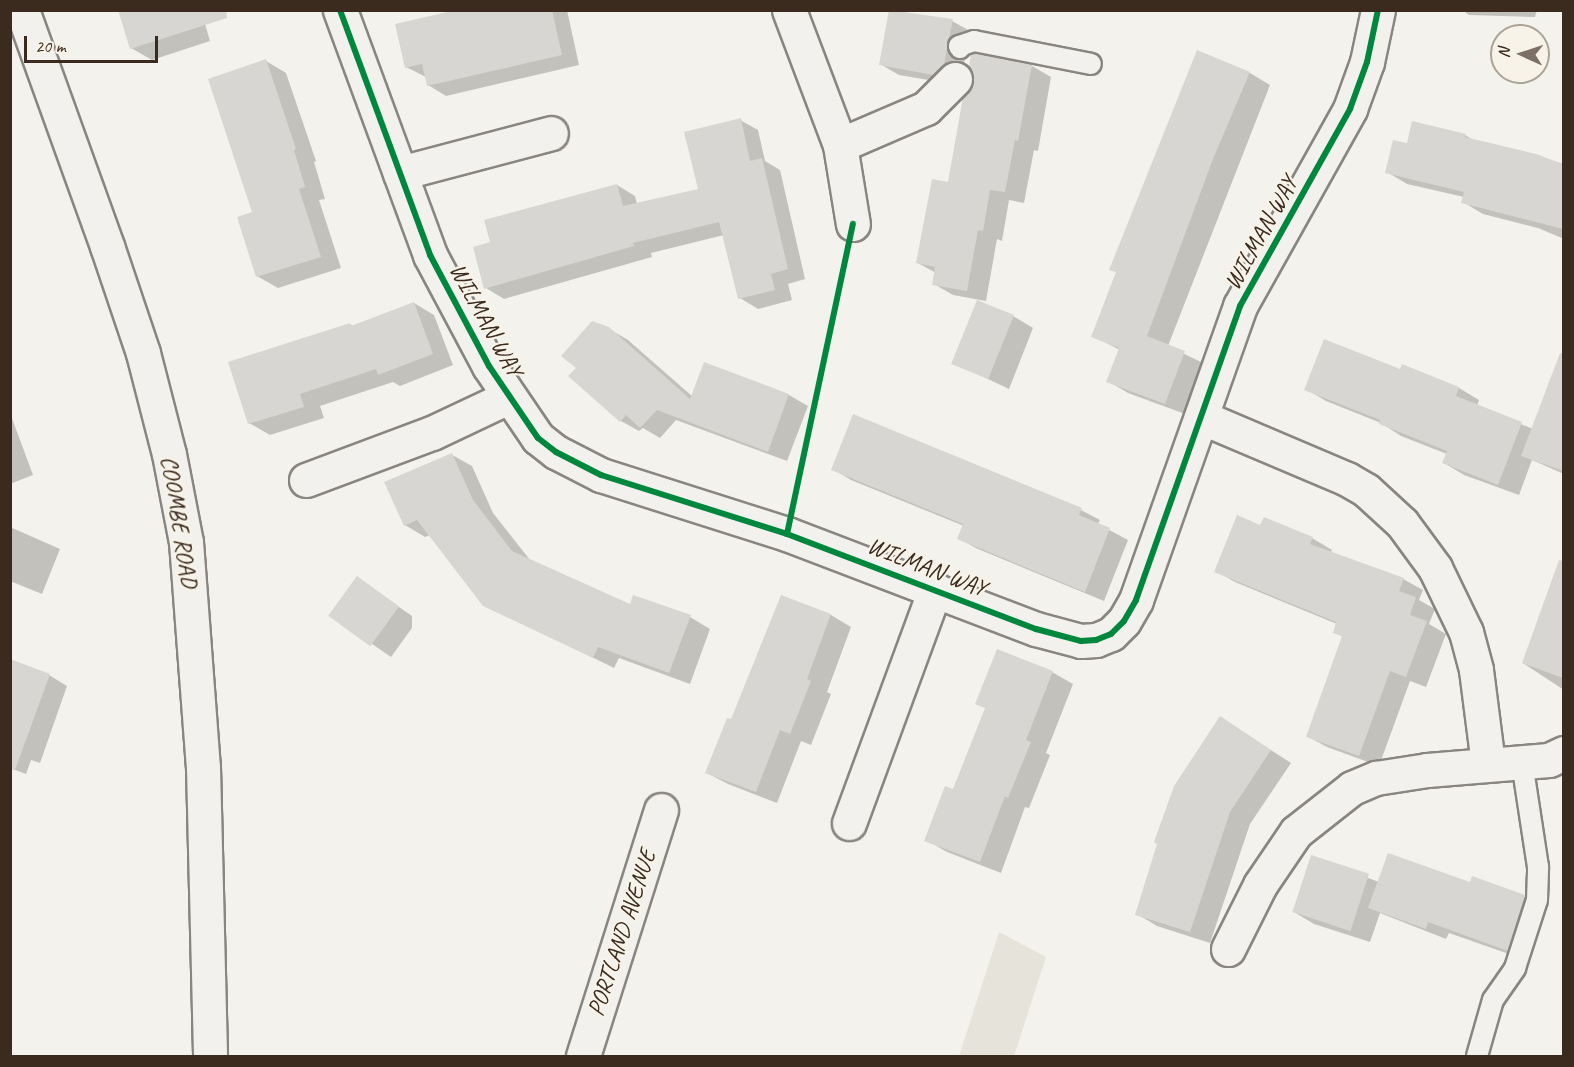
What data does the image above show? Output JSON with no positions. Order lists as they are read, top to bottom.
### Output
{
  "streets": {
    "main road": ["WILMAN WAY", "COOMBE ROAD", "PORTLAND AVENUE"]
  },
  "scale_bar": "20 m",
  "north": "left"
}
